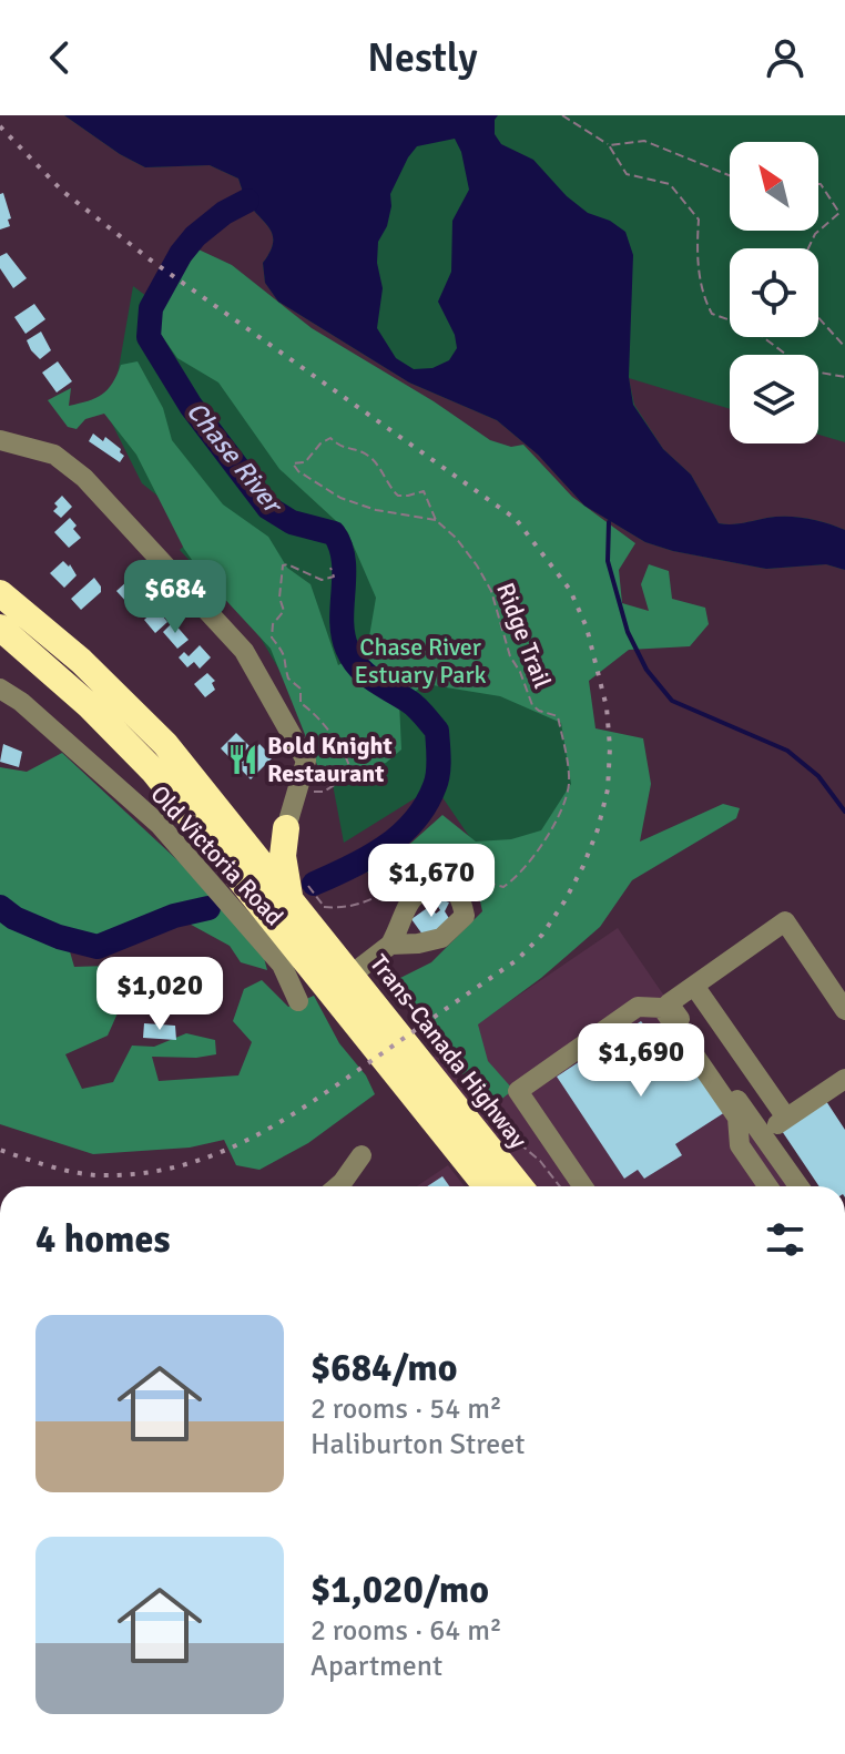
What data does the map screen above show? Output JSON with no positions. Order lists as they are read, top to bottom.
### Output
{
  "streets": {
    "highway": ["Trans-Canada Highway"],
    "street": ["Old Victoria Road"],
    "path": ["Ridge Trail"]
  },
  "water": ["Chase River"],
  "parks": ["Chase River Estuary Park"],
  "places": {
    "restaurant": ["Bold Knight Restaurant"]
  },
  "north": "top left",
  "page": {
    "header": "Nestly",
    "price": [
      "$684",
      "$1,670",
      "$1,020",
      "$1,690"
    ],
    "heading": "4 homes",
    "list": [
      {
        "name": "$684/mo",
        "note": "2 rooms · 54 m² · Haliburton Street"
      },
      {
        "name": "$1,020/mo",
        "note": "2 rooms · 64 m² · Apartment"
      }
    ]
  }
}
